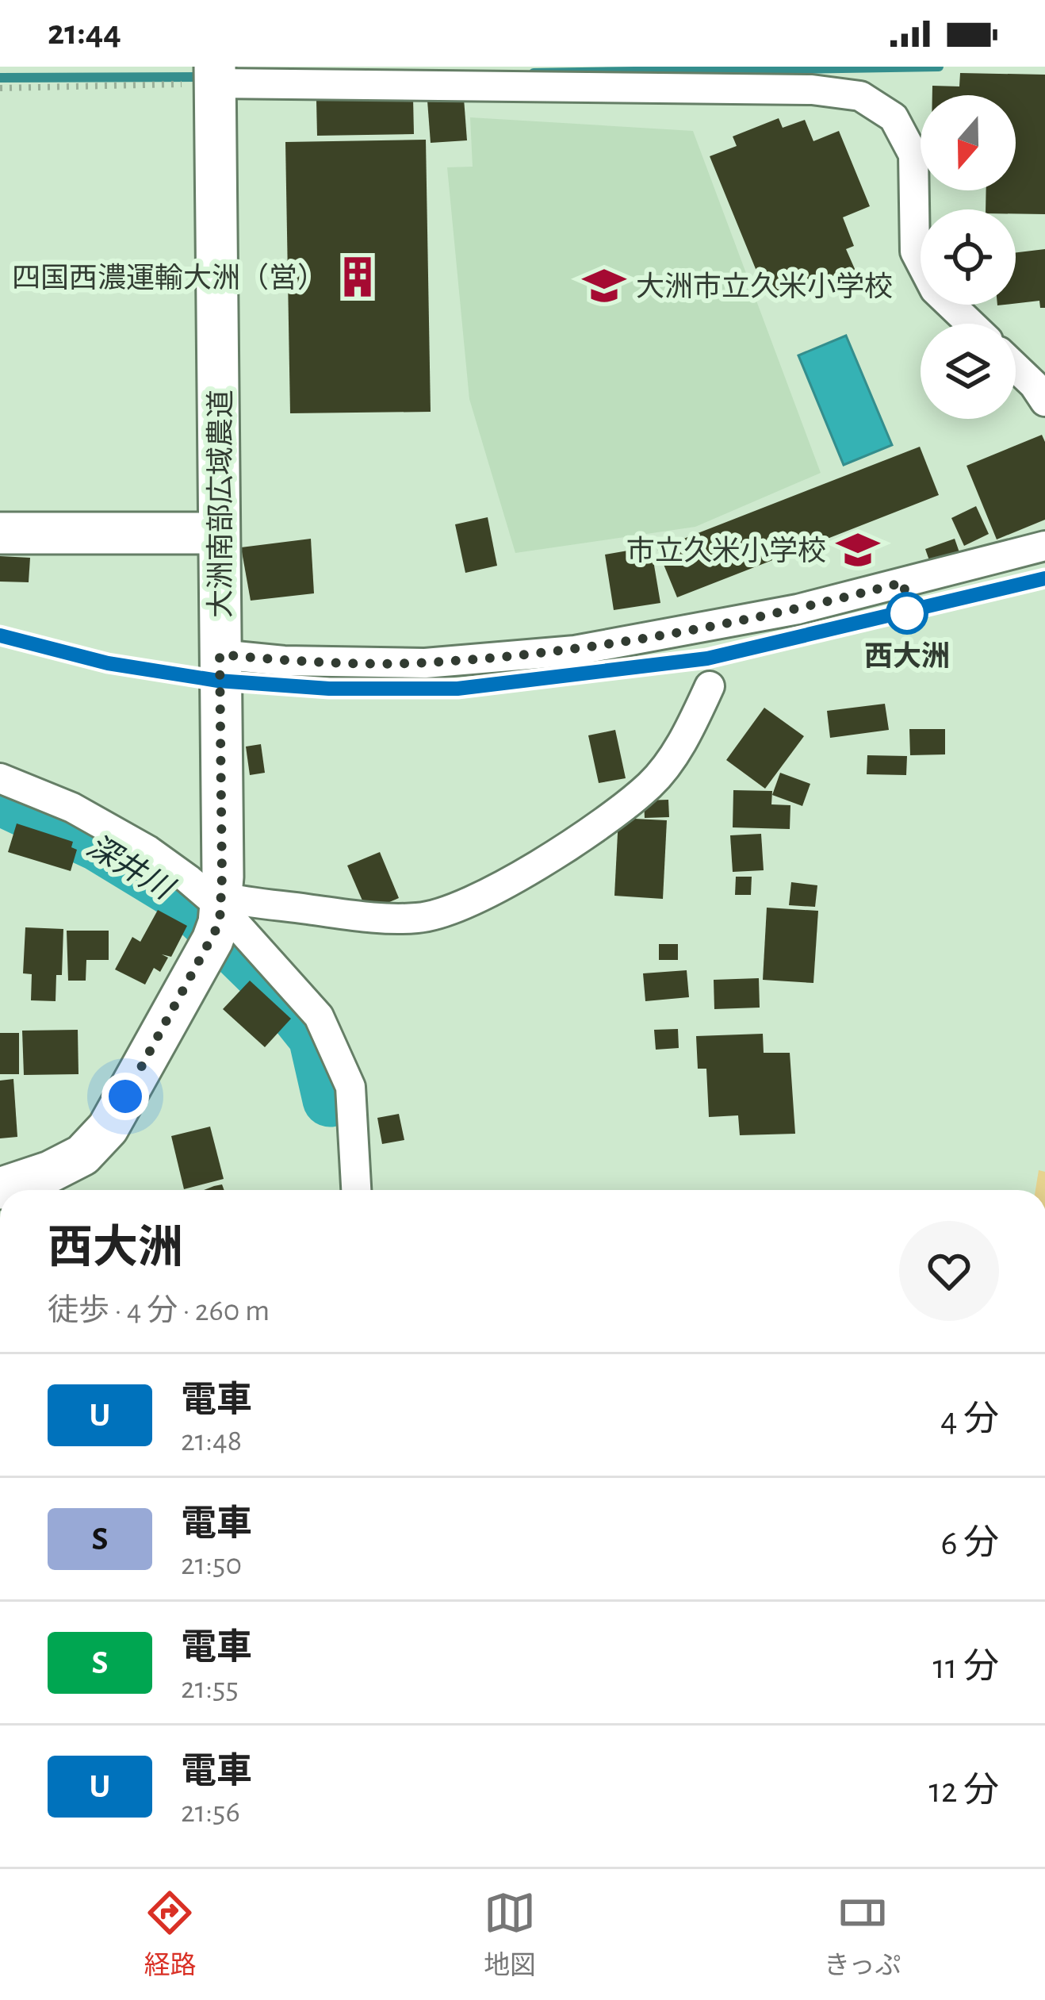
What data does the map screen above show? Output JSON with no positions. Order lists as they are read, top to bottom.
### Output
{
  "streets": {
    "street": ["大洲南部広域農道"]
  },
  "water": ["深井川"],
  "places": {
    "building": ["四国西濃運輸大洲（営）"],
    "school or university": ["大洲市立久米小学校", "市立久米小学校"],
    "other": ["西大洲"]
  },
  "north": "bottom",
  "page": {
    "status": "21:44",
    "heading": ["西大洲", "徒歩 · 4 分 · 260 m"],
    "list": [
      {
        "mark": "U",
        "name": "電車",
        "note": "21:48",
        "value": "4 分"
      },
      {
        "mark": "S",
        "name": "電車",
        "note": "21:50",
        "value": "6 分"
      },
      {
        "mark": "S",
        "name": "電車",
        "note": "21:55",
        "value": "11 分"
      },
      {
        "mark": "U",
        "name": "電車",
        "note": "21:56",
        "value": "12 分"
      }
    ],
    "tabs": ["経路", "地図", "きっぷ"]
  }
}
